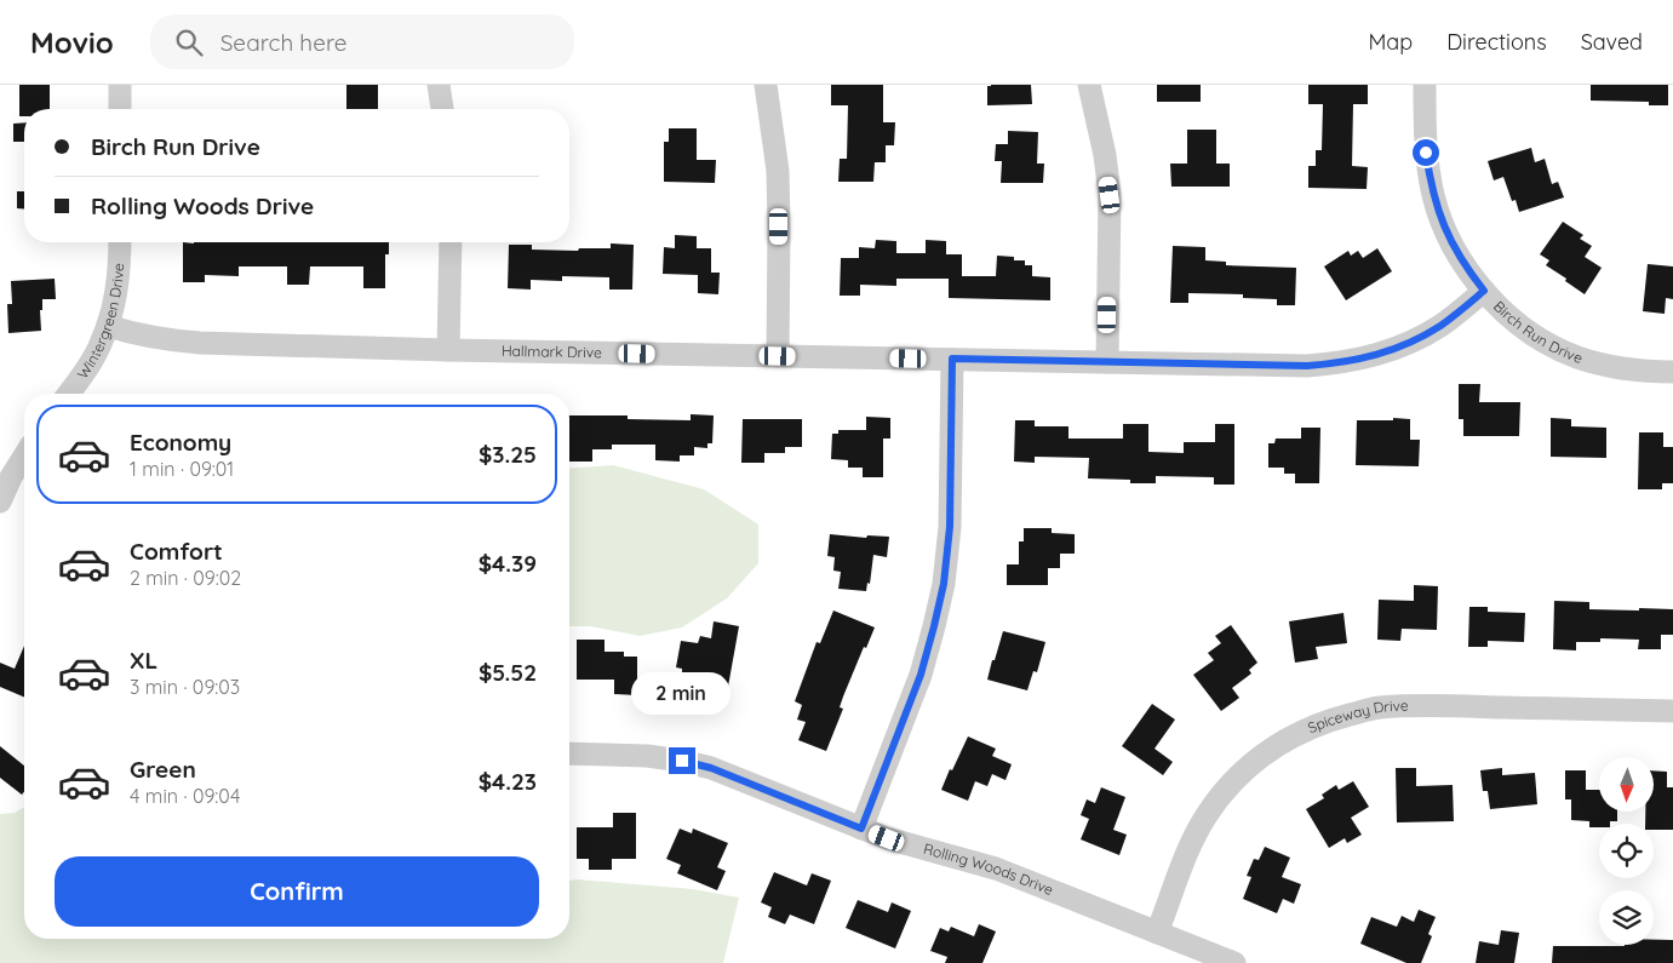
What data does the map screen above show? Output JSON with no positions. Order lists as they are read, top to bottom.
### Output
{
  "streets": {
    "street": [
      "Wintergreen Drive",
      "Birch Run Drive",
      "Hallmark Drive",
      "Spiceway Drive",
      "Rolling Woods Drive"
    ]
  },
  "crossings": [
    ["Wintergreen Drive", "Hallmark Drive"],
    ["Birch Run Drive", "Hallmark Drive"],
    ["Spiceway Drive", "Rolling Woods Drive"]
  ],
  "north": "bottom",
  "page": {
    "header": "Movio",
    "search": "Search here",
    "nav": ["Map", "Directions", "Saved"],
    "banner": ["Birch Run Drive", "Rolling Woods Drive"],
    "list": [
      {
        "name": "Economy",
        "note": "1 min · 09:01",
        "value": "$3.25"
      },
      {
        "name": "Comfort",
        "note": "2 min · 09:02",
        "value": "$4.39"
      },
      {
        "name": "XL",
        "note": "3 min · 09:03",
        "value": "$5.52"
      },
      {
        "name": "Green",
        "note": "4 min · 09:04",
        "value": "$4.23"
      }
    ],
    "bubble": "2 min",
    "buttons": "Confirm"
  }
}
